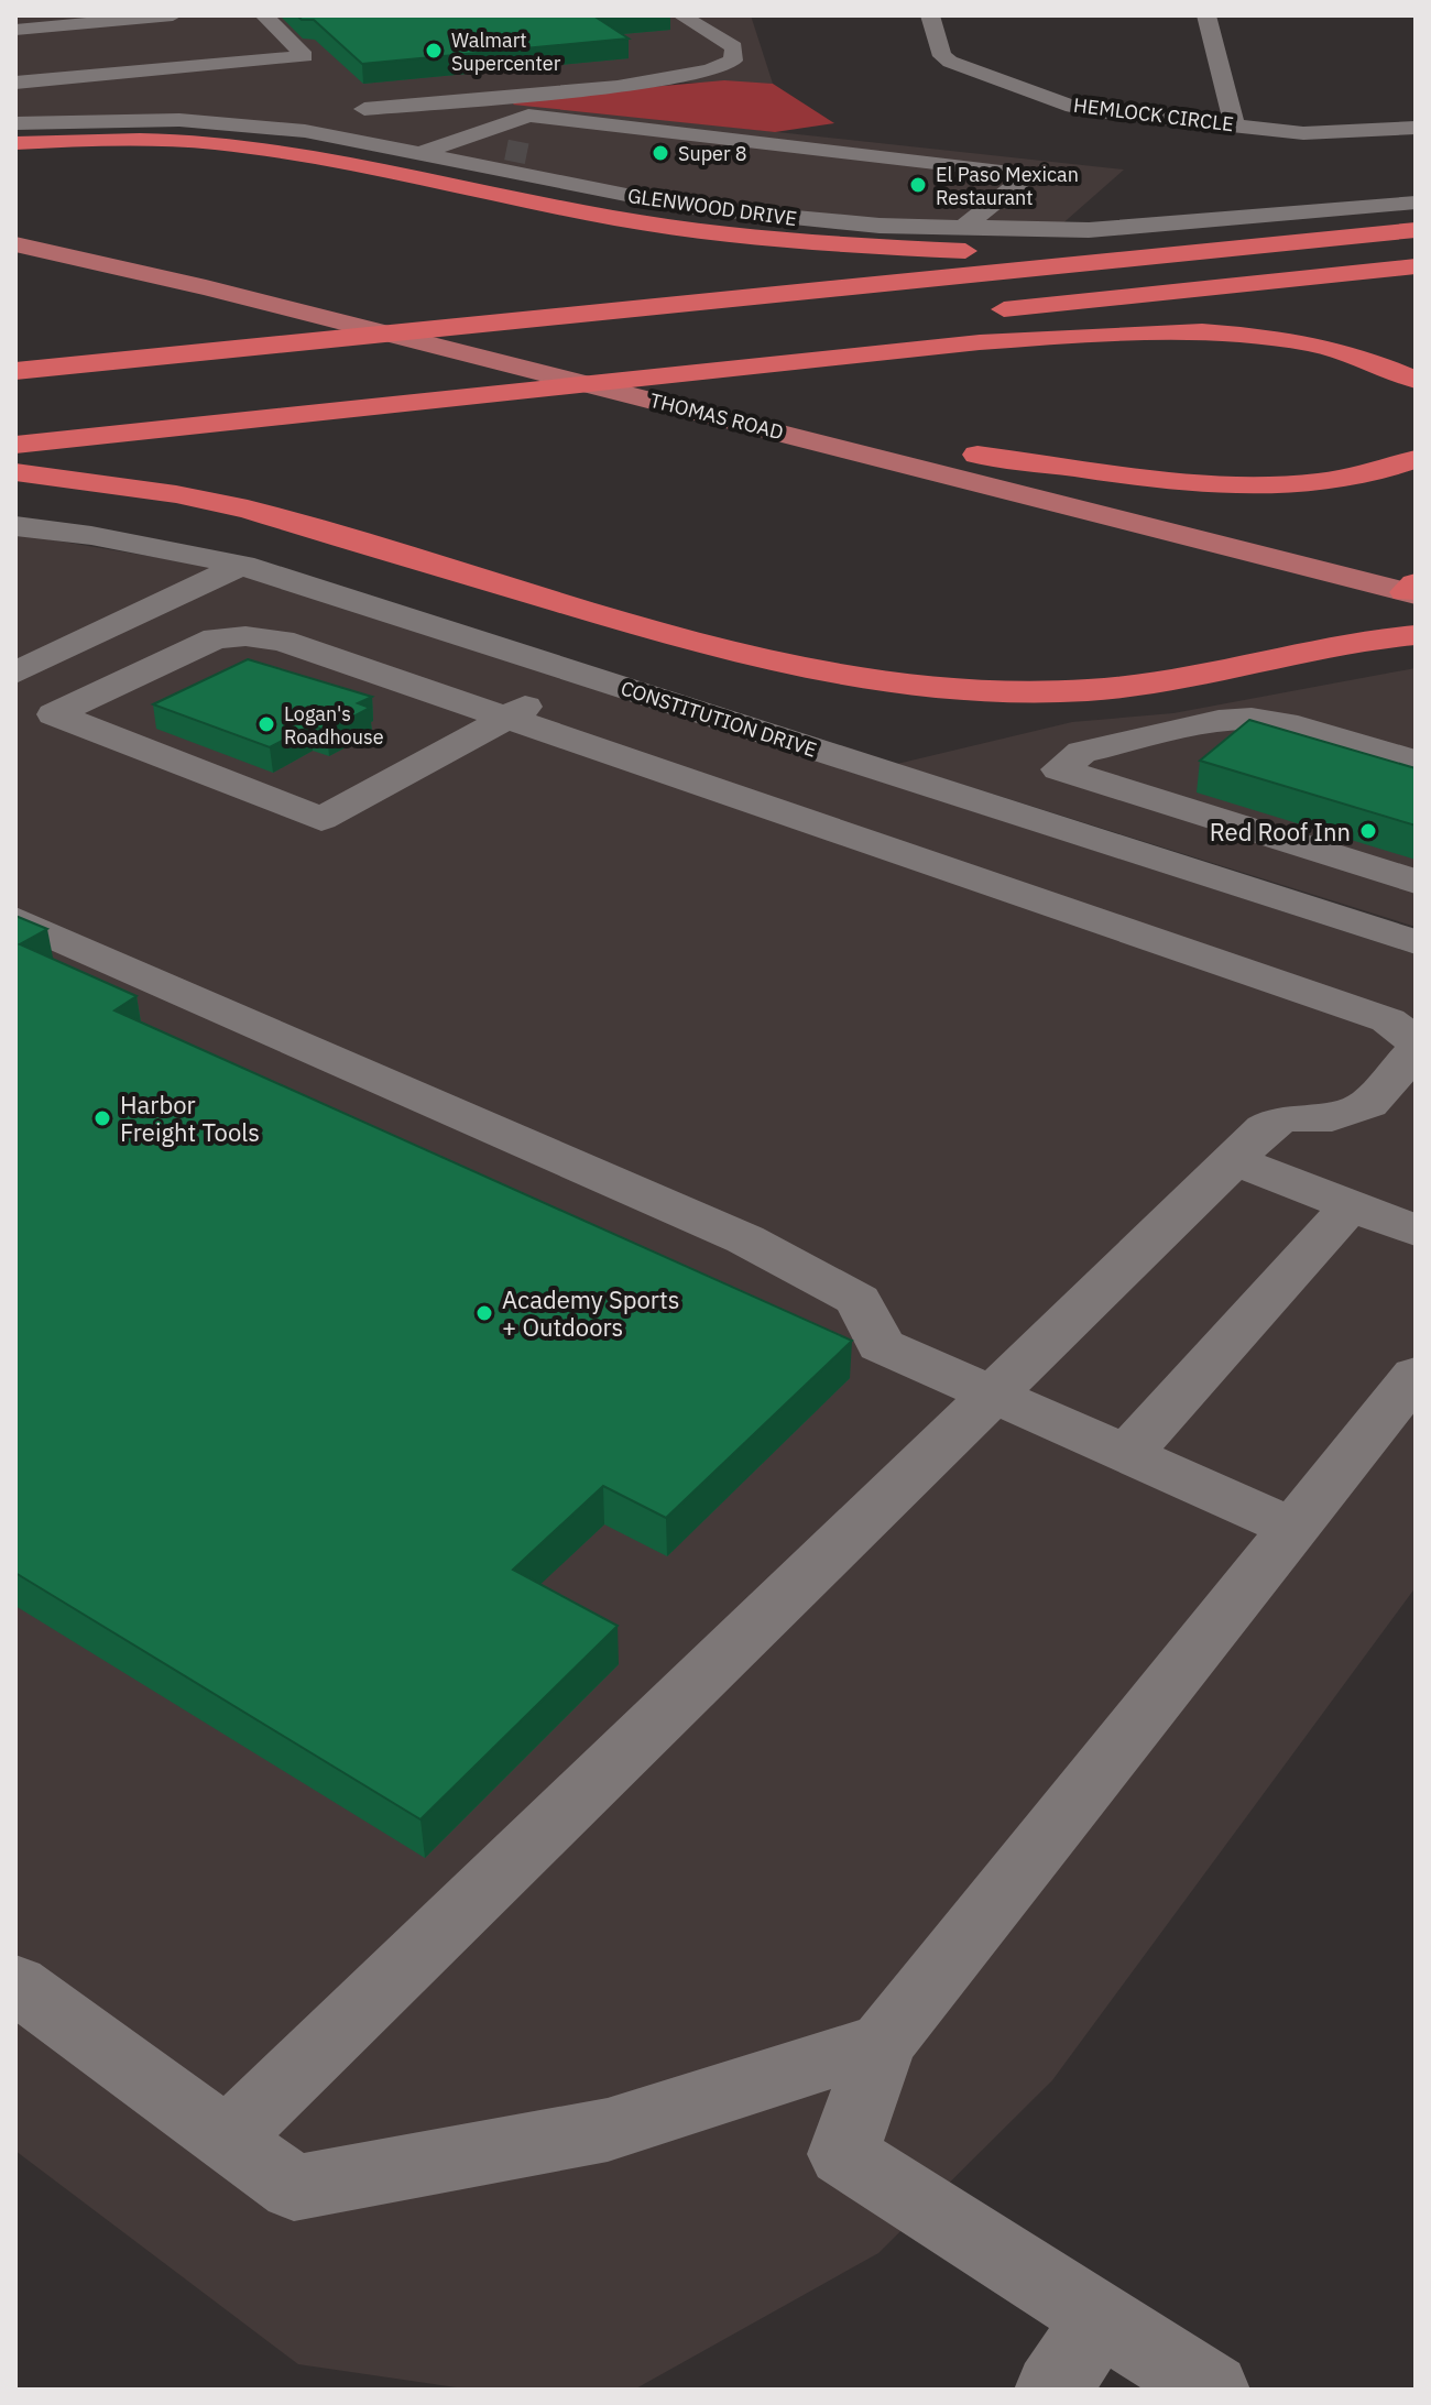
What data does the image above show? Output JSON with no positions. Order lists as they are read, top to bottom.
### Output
{
  "streets": {
    "main road": ["THOMAS ROAD"],
    "street": ["HEMLOCK CIRCLE", "GLENWOOD DRIVE", "CONSTITUTION DRIVE"]
  },
  "places": [
    "Walmart Supercenter",
    "Super 8",
    "El Paso Mexican Restaurant",
    "Logan's Roadhouse",
    "Red Roof Inn",
    "Harbor Freight Tools",
    "Academy Sports + Outdoors"
  ]
}
